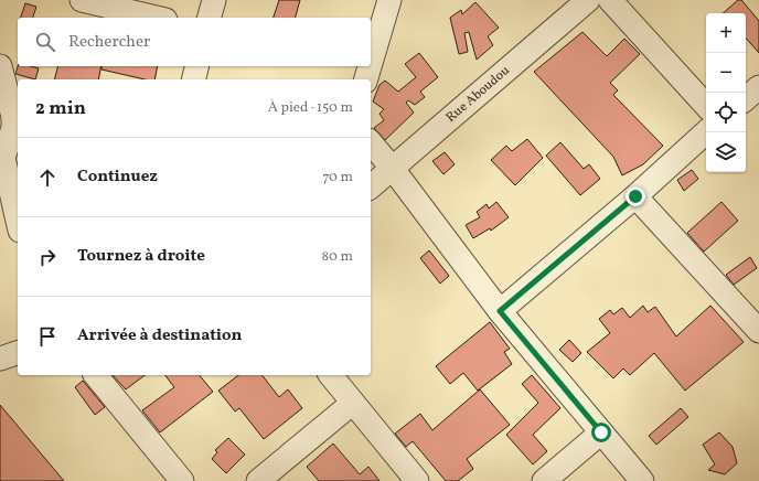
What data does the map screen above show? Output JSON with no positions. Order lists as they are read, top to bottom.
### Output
{
  "streets": {
    "street": ["Rue Aboudou"]
  },
  "page": {
    "map_buttons": ["+", "−"],
    "search": "Rechercher",
    "heading": ["2 min", "À pied · 150 m"],
    "list": [
      ["Continuez", "70 m"],
      ["Tournez à droite", "80 m"],
      "Arrivée à destination"
    ]
  }
}
